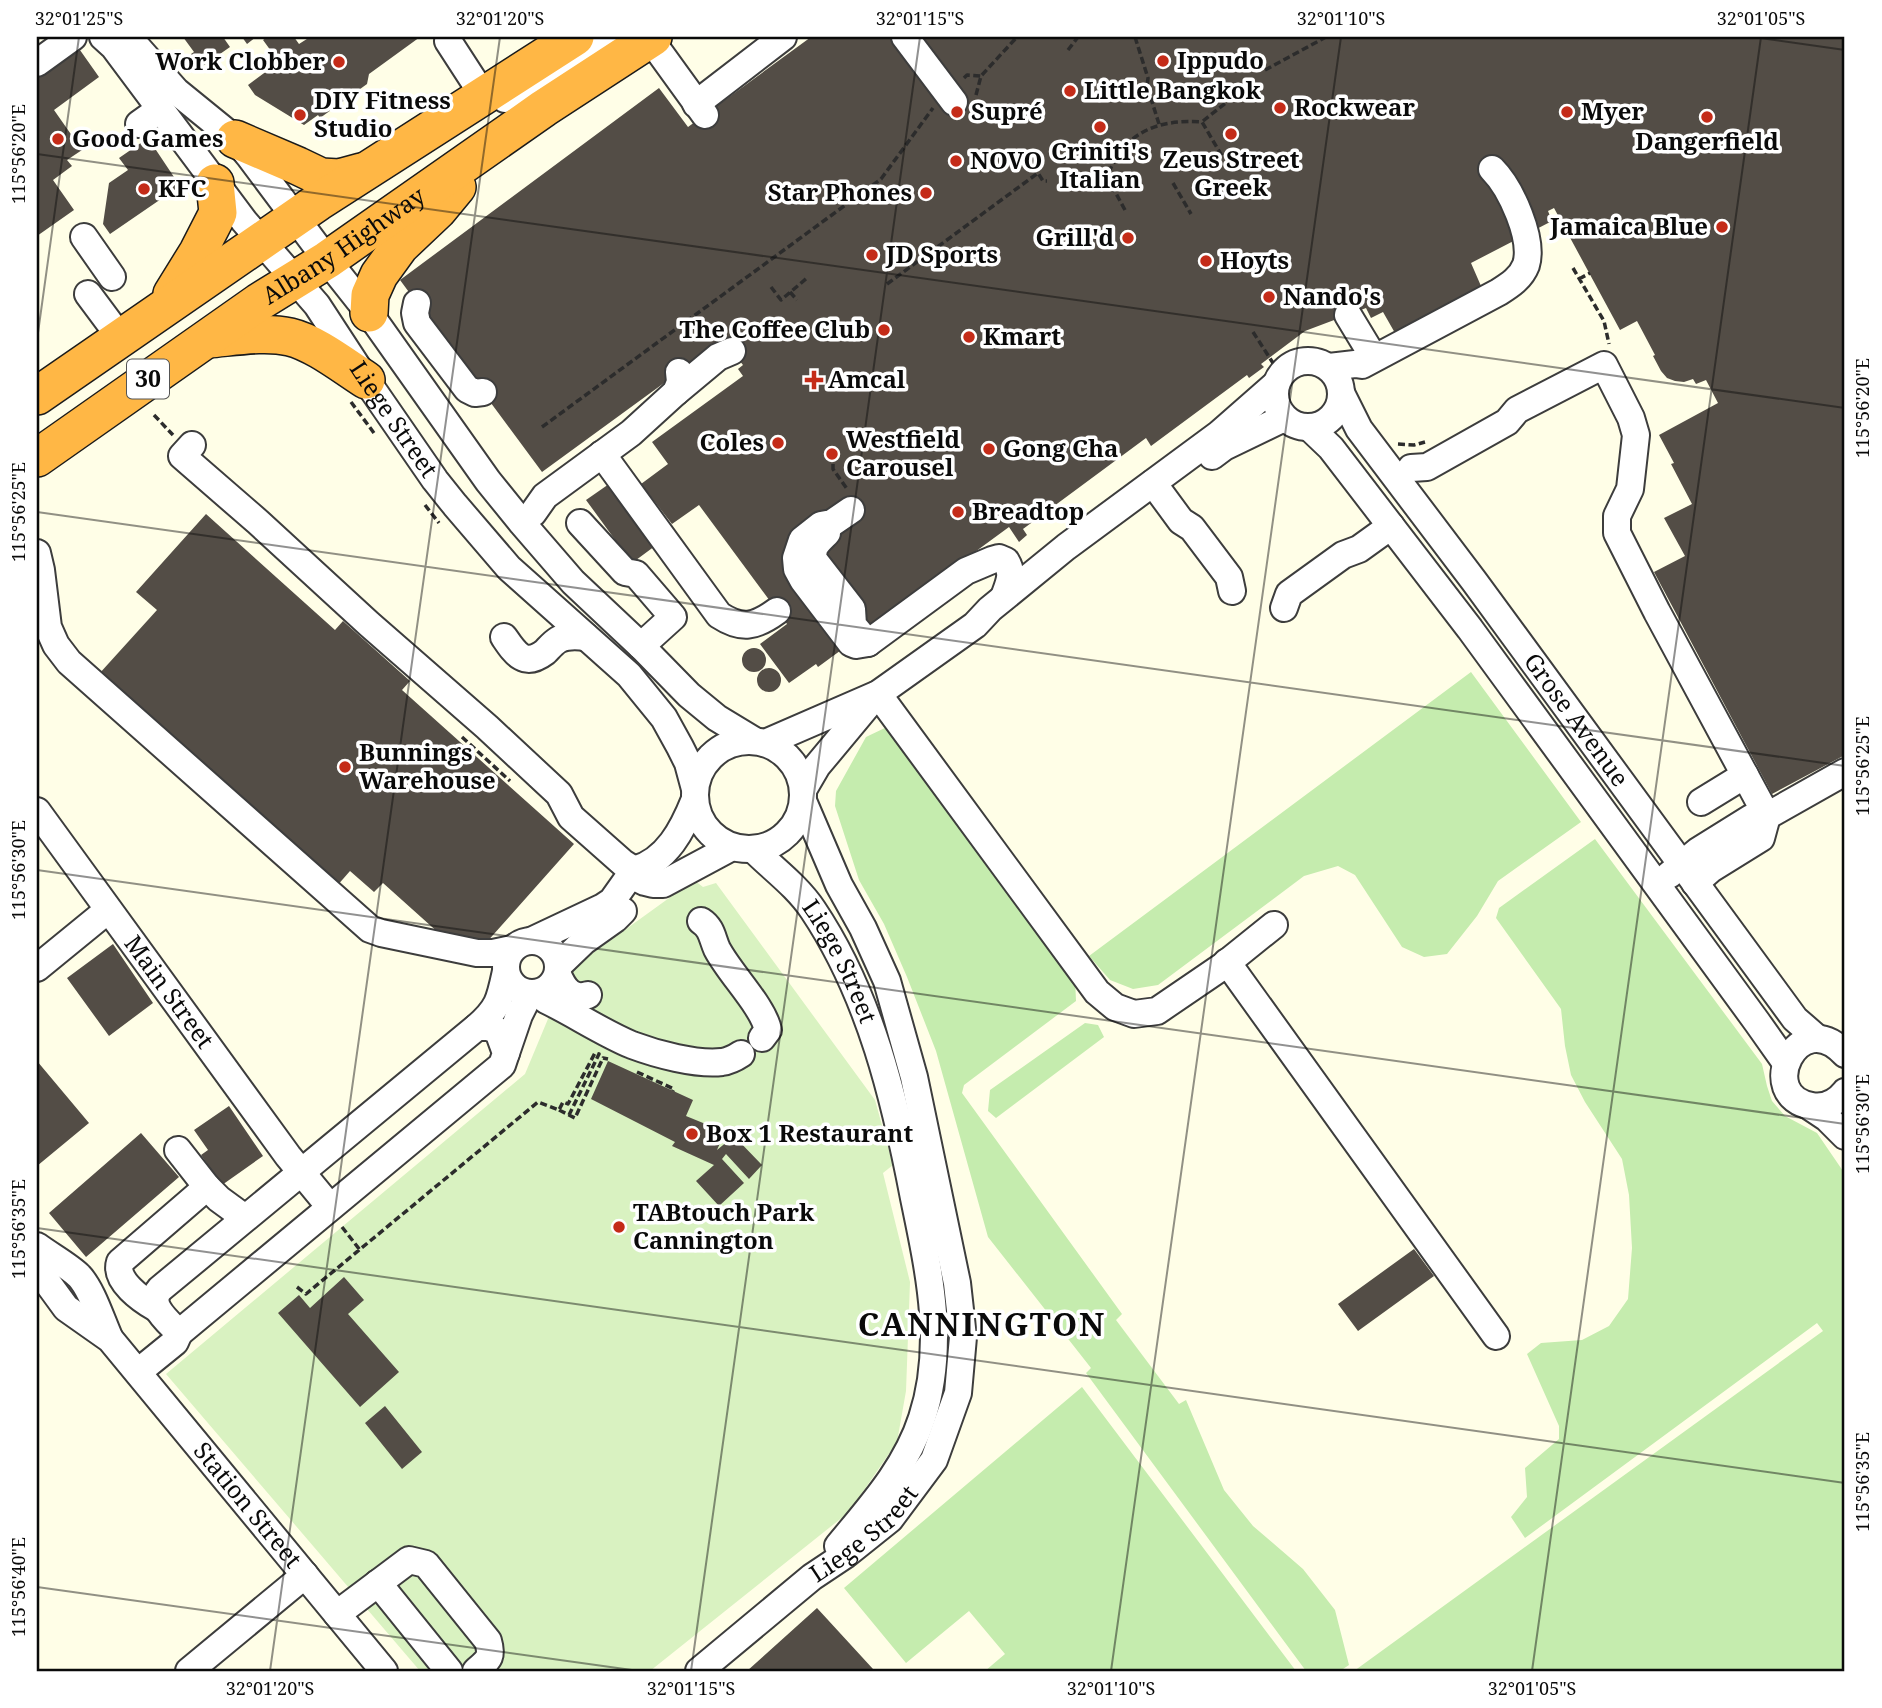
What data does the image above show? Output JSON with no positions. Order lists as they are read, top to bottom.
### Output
{
  "streets": {
    "highway": ["Albany Highway", "30"],
    "street": [
      "Liege Street",
      "Grose Avenue",
      "Main Street",
      "Station Street"
    ]
  },
  "crossings": [
    ["Albany Highway", "Liege Street"]
  ],
  "districts": ["CANNINGTON"],
  "places": {
    "other": [
      "Ippudo",
      "Work Clobber",
      "Little Bangkok",
      "Rockwear",
      "Supré",
      "Myer",
      "DIY Fitness Studio",
      "Dangerfield",
      "Criniti's Italian",
      "Zeus Street Greek",
      "Good Games",
      "NOVO",
      "KFC",
      "Star Phones",
      "Jamaica Blue",
      "Grill'd",
      "JD Sports",
      "Hoyts",
      "Nando's",
      "The Coffee Club",
      "Kmart",
      "Coles",
      "Gong Cha",
      "Westfield Carousel",
      "Breadtop",
      "Bunnings Warehouse",
      "Box 1 Restaurant",
      "TABtouch Park Cannington"
    ],
    "health": ["Amcal"]
  },
  "coordinates": [
    "32°01'25\"S",
    "32°01'20\"S",
    "32°01'15\"S",
    "32°01'10\"S",
    "32°01'05\"S",
    "115°56'20\"E",
    "115°56'25\"E",
    "115°56'30\"E",
    "115°56'35\"E",
    "115°56'40\"E"
  ]
}
